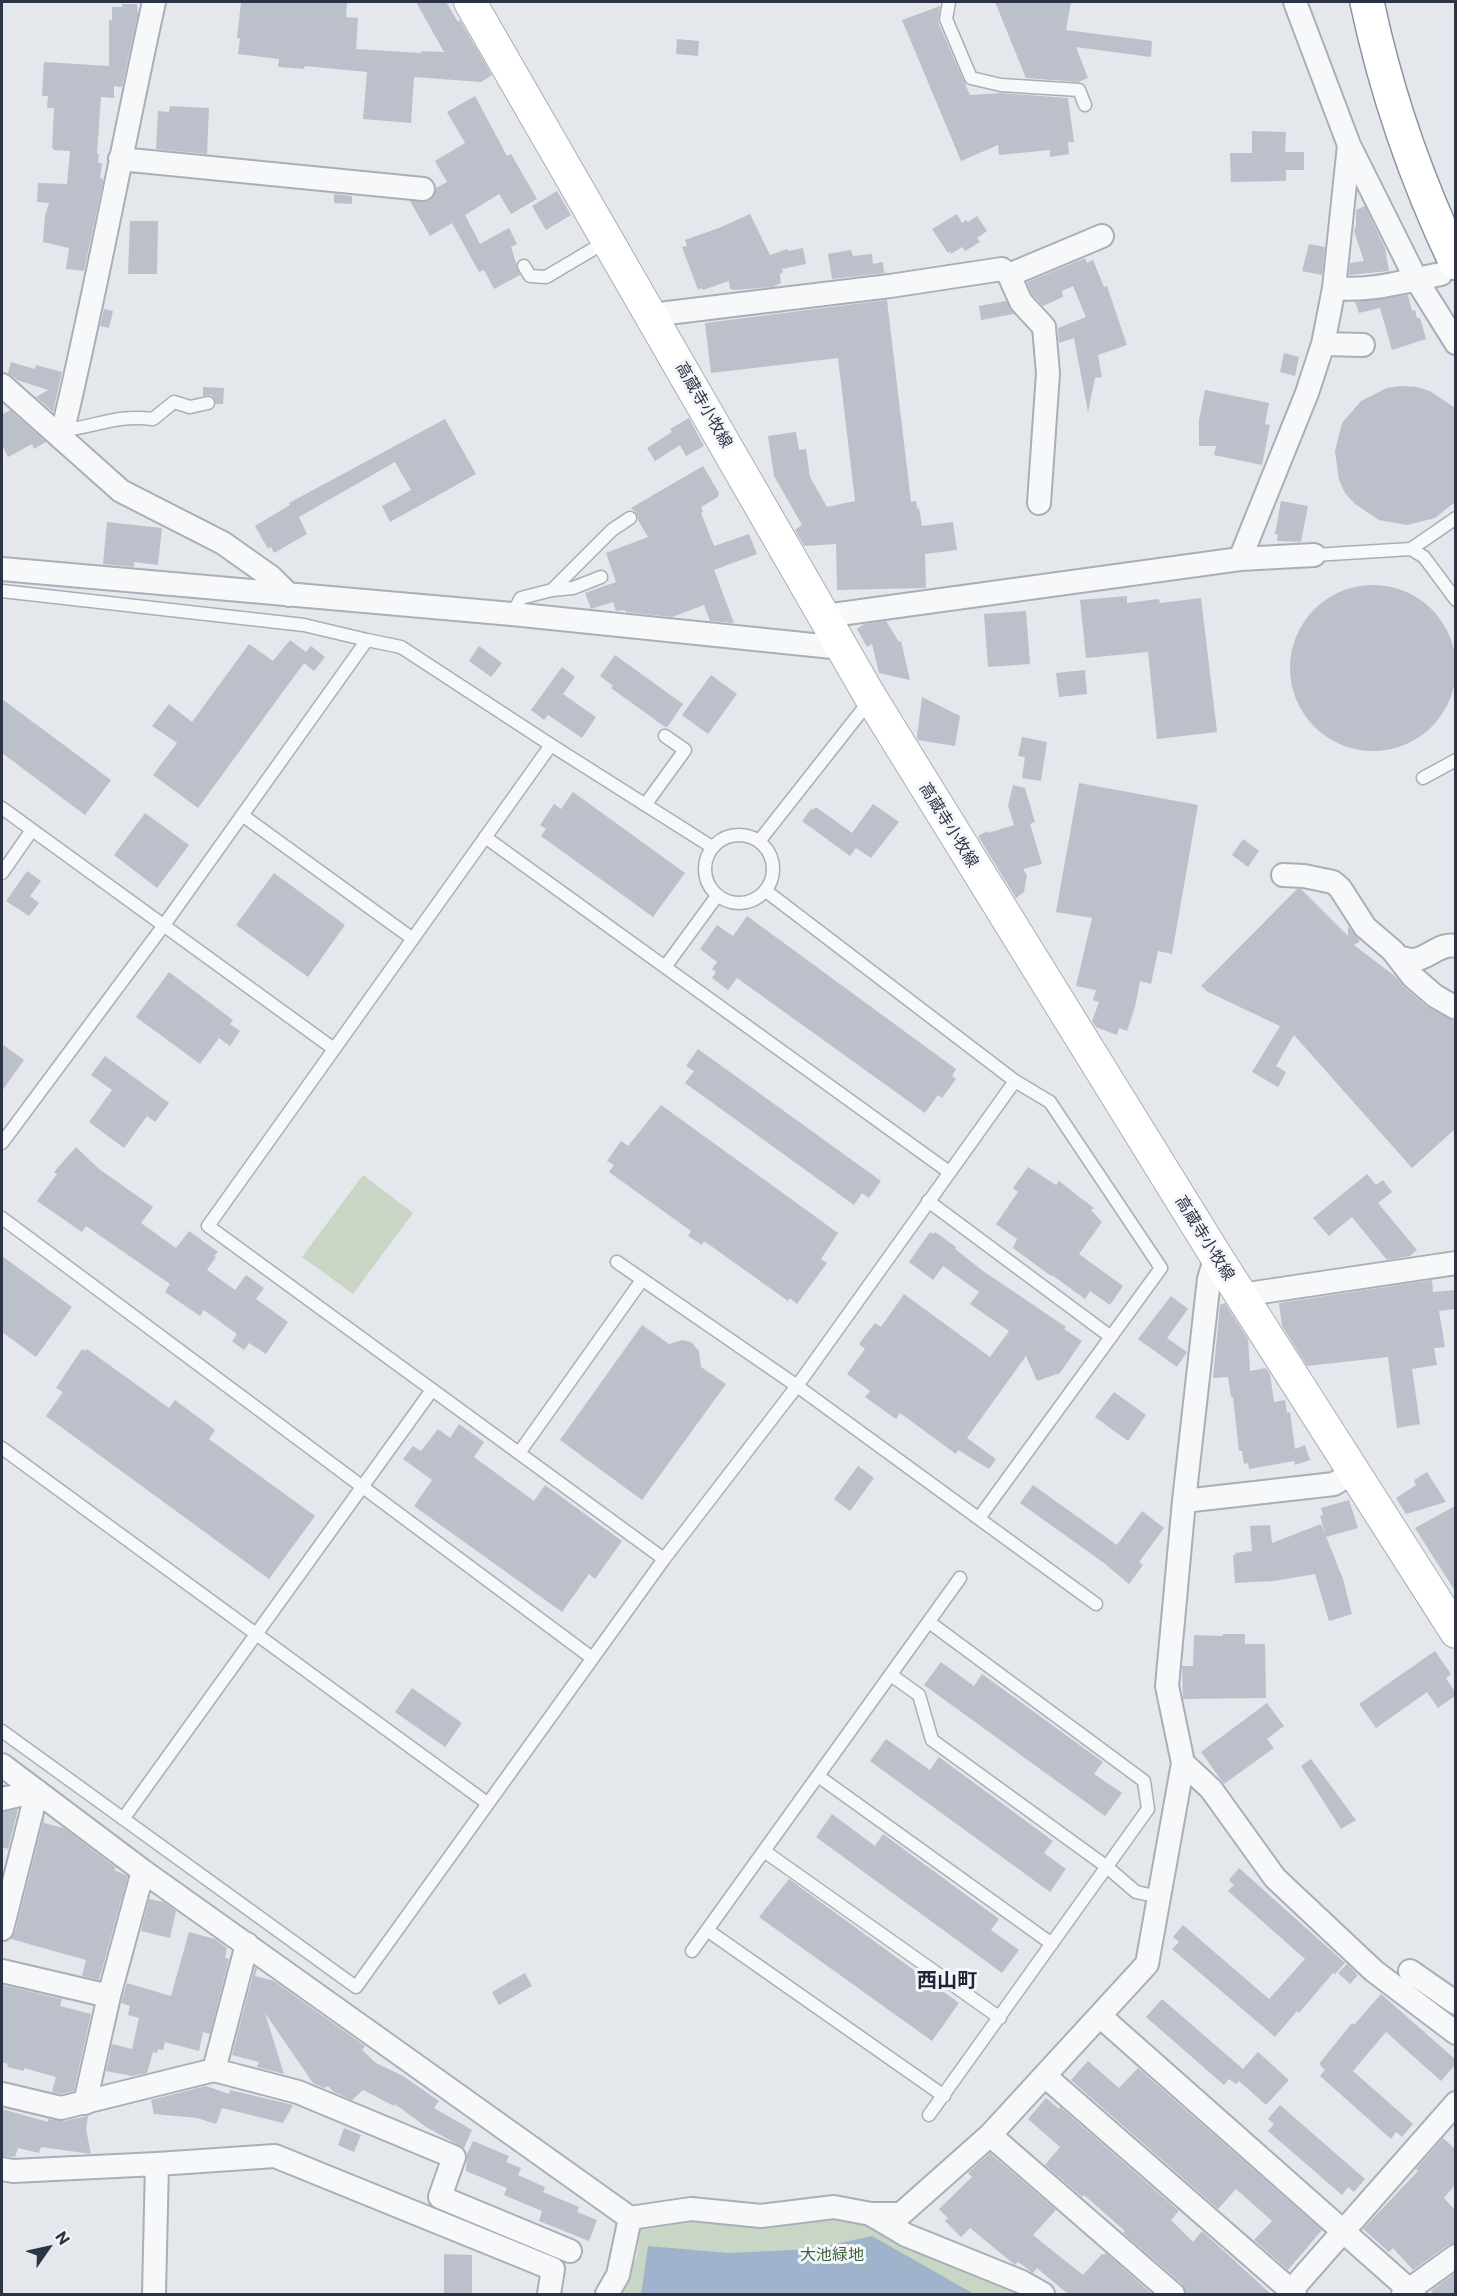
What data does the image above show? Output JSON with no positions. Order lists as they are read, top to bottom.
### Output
{
  "streets": {
    "main road": ["高蔵寺小牧線"]
  },
  "districts": ["西山町"],
  "parks": ["大池緑地"],
  "north": "top right"
}
